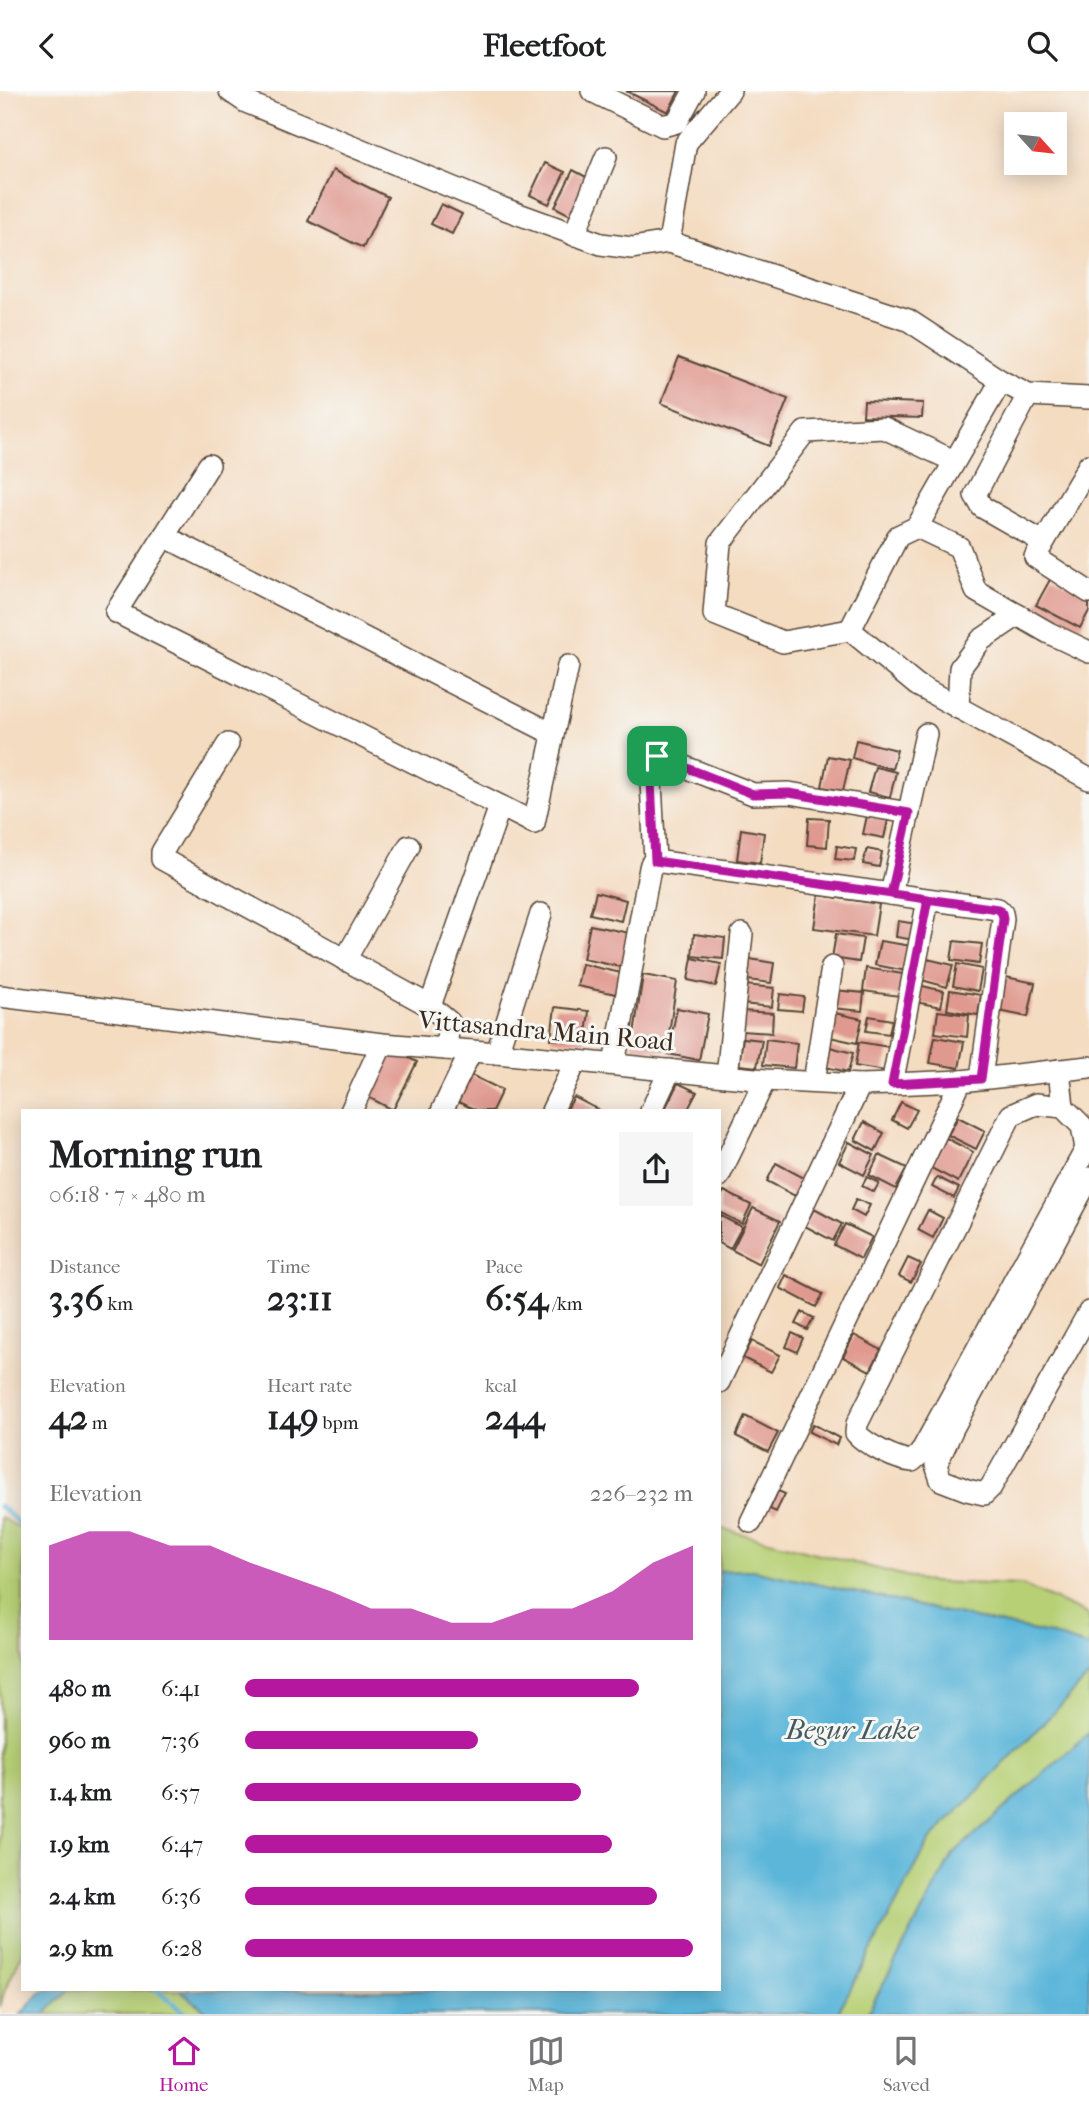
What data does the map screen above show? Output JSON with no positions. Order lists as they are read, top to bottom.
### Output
{
  "streets": {
    "street": ["Vittasandra Main Road"]
  },
  "water": ["Begur Lake"],
  "north": "bottom right",
  "page": {
    "header": "Fleetfoot",
    "heading": ["Morning run", "06:18 · 7 × 480 m"],
    "stats": [
      ["Distance", "3.36 km"],
      ["Time", "23:11"],
      ["Pace", "6:54 /km"],
      ["Elevation", "42 m"],
      ["Heart rate", "149 bpm"],
      ["kcal", "244"]
    ],
    "chart": ["Elevation", "226–232 m"],
    "list": [
      {
        "name": "480 m",
        "note": "6:41"
      },
      {
        "name": "960 m",
        "note": "7:36"
      },
      {
        "name": "1.4 km",
        "note": "6:57"
      },
      {
        "name": "1.9 km",
        "note": "6:47"
      },
      {
        "name": "2.4 km",
        "note": "6:36"
      },
      {
        "name": "2.9 km",
        "note": "6:28"
      }
    ],
    "tabs": ["Home", "Map", "Saved"]
  }
}
